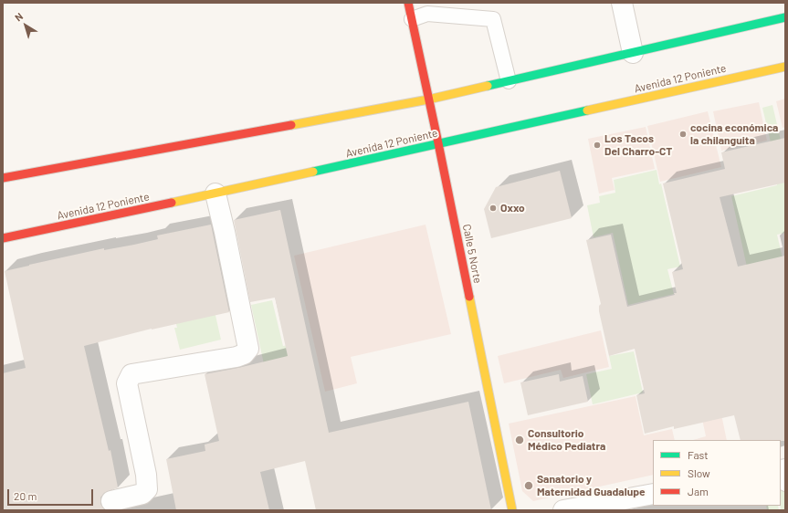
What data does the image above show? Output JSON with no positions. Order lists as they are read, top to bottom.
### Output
{
  "streets": {
    "main road": ["Avenida 12 Poniente", "Calle 5 Norte"]
  },
  "crossings": [
    ["Avenida 12 Poniente", "Calle 5 Norte"]
  ],
  "places": [
    "cocina económica la chilanguita",
    "Los Tacos Del Charro-CT",
    "Oxxo",
    "Consultorio Médico Pediatra",
    "Sanatorio y Maternidad Guadalupe"
  ],
  "legend": ["Fast", "Slow", "Jam"],
  "scale_bar": "20 m",
  "north": "top left"
}
